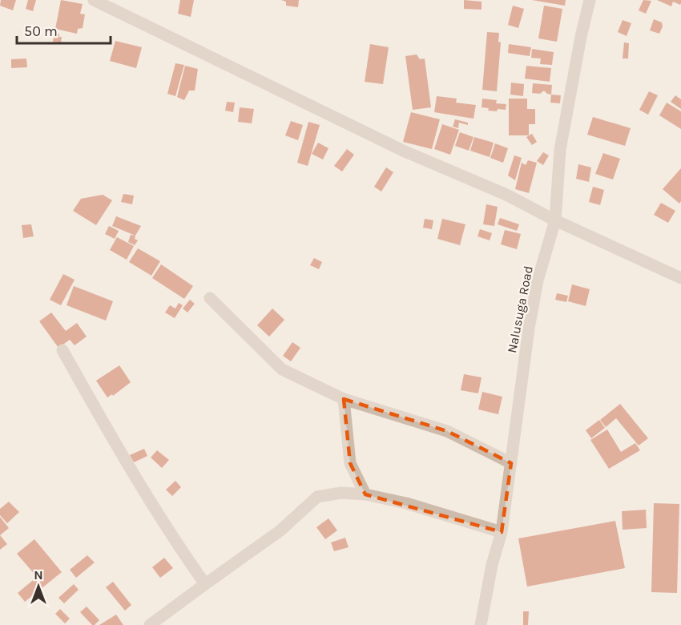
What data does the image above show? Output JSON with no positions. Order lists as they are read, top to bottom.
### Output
{
  "streets": {
    "street": ["Nalusuga Road"]
  },
  "scale_bar": "50 m",
  "north": "top"
}
